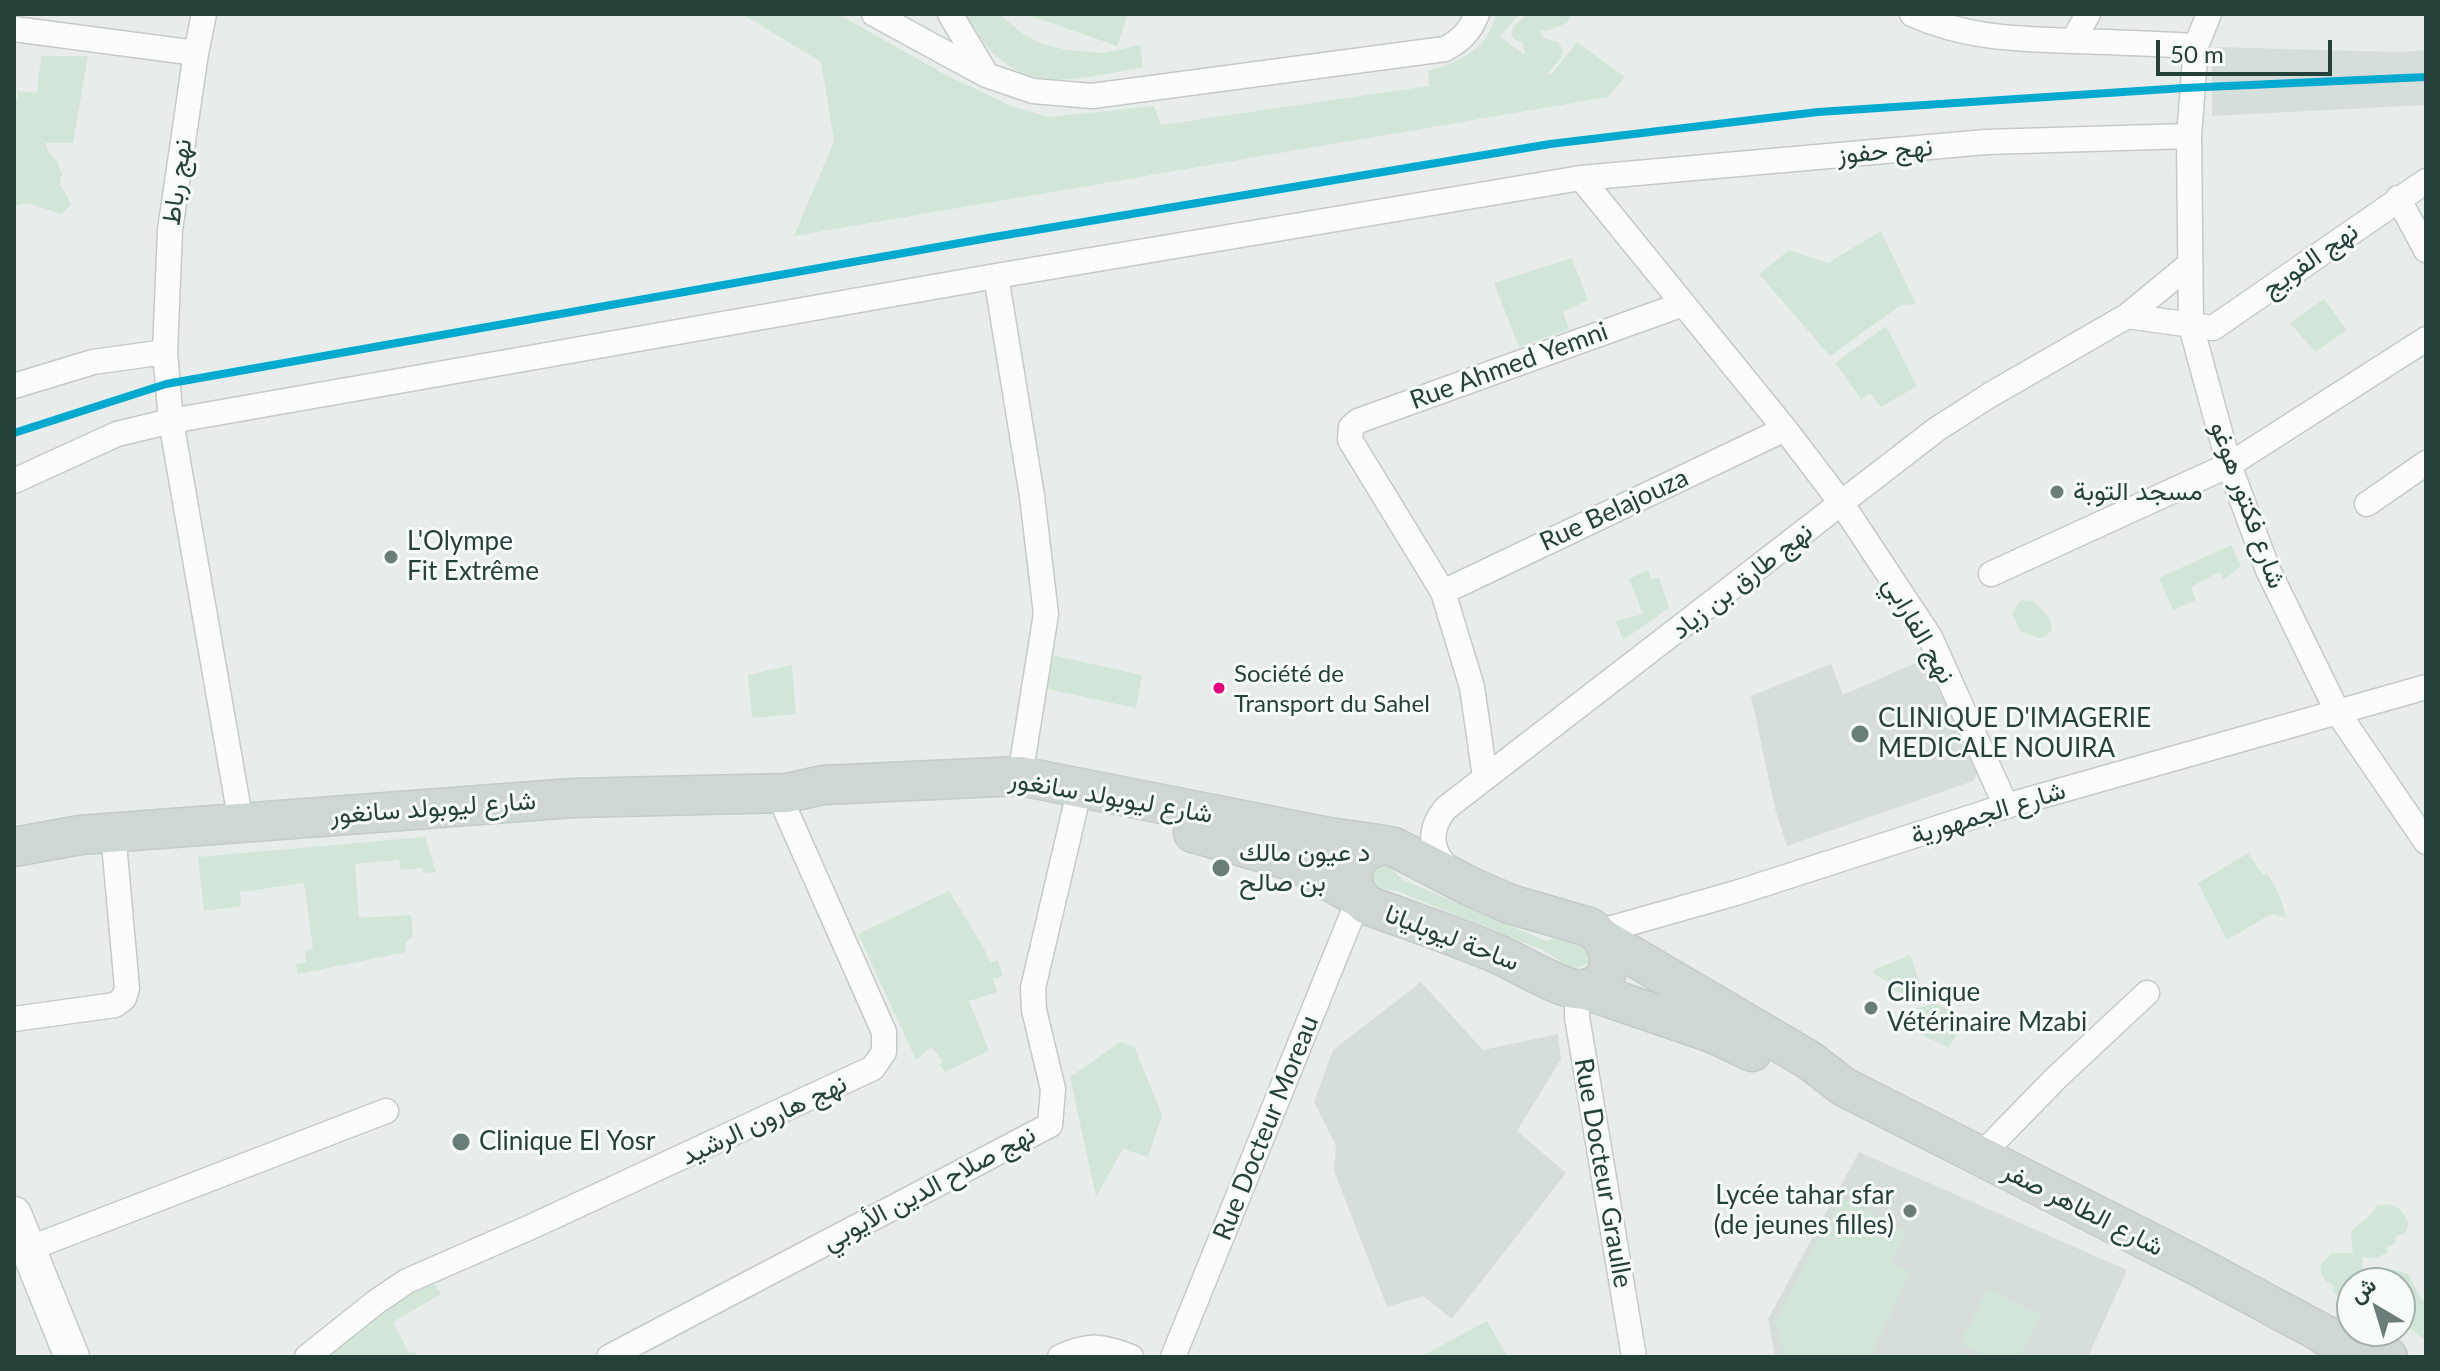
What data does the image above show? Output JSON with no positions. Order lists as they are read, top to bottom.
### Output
{
  "streets": {
    "main road": ["شارع ليوبولد سانغور", "ساحة ليوبليانا", "شارع الطاهر صفر"],
    "street": [
      "نهج حفوز",
      "نهج رباط",
      "نهج الفويج",
      "Rue Ahmed Yemni",
      "شارع فكتور هوغو",
      "Rue Belajouza",
      "نهج طارق بن زياد",
      "نهج الفارابي",
      "شارع الجمهورية",
      "نهج هارون الرشيد",
      "Rue Docteur Moreau",
      "Rue Docteur Graulle",
      "نهج صلاح الدين الأيوبي"
    ]
  },
  "crossings": [
    ["نهج حفوز", "نهج رباط"],
    ["نهج حفوز", "شارع فكتور هوغو"],
    ["نهج حفوز", "نهج الفارابي"],
    ["نهج رباط", "شارع ليوبولد سانغور"],
    ["نهج الفويج", "شارع فكتور هوغو"],
    ["Rue Ahmed Yemni", "Rue Belajouza"],
    ["Rue Ahmed Yemni", "نهج الفارابي"],
    ["شارع فكتور هوغو", "نهج طارق بن زياد"],
    ["شارع فكتور هوغو", "شارع الجمهورية"],
    ["Rue Belajouza", "نهج الفارابي"],
    ["نهج طارق بن زياد", "نهج الفارابي"],
    ["نهج طارق بن زياد", "ساحة ليوبليانا"],
    ["نهج الفارابي", "شارع الجمهورية"],
    ["شارع ليوبولد سانغور", "ساحة ليوبليانا"],
    ["شارع ليوبولد سانغور", "نهج هارون الرشيد"],
    ["شارع ليوبولد سانغور", "Rue Docteur Moreau"],
    ["شارع ليوبولد سانغور", "نهج صلاح الدين الأيوبي"],
    ["شارع الجمهورية", "ساحة ليوبليانا"],
    ["شارع الجمهورية", "شارع الطاهر صفر"],
    ["ساحة ليوبليانا", "Rue Docteur Moreau"],
    ["ساحة ليوبليانا", "Rue Docteur Graulle"],
    ["ساحة ليوبليانا", "شارع الطاهر صفر"],
    ["Rue Docteur Graulle", "شارع الطاهر صفر"]
  ],
  "places": [
    "مسجد التوبة",
    "L'Olympe Fit Extrême",
    "Société de Transport du Sahel",
    "CLINIQUE D'IMAGERIE MEDICALE NOUIRA",
    "د عيون مالك بن صالح",
    "Clinique Vétérinaire Mzabi",
    "Clinique El Yosr",
    "Lycée tahar sfar (de jeunes filles)"
  ],
  "scale_bar": "50 m",
  "north": "top left"
}
